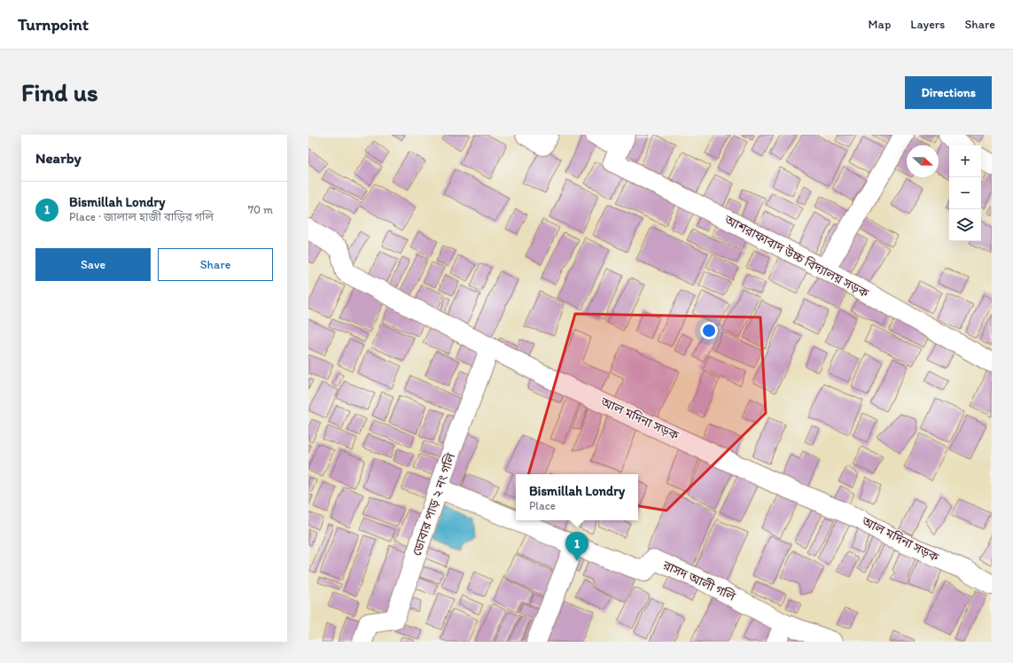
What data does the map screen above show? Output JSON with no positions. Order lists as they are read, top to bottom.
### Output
{
  "streets": {
    "street": [
      "আশরাফাবাদ উচ্চ বিদ্যালয় সড়ক",
      "আল মদিনা সড়ক",
      "ডোবার পাড় ২ নং গলি",
      "রাসদ আলী গলি"
    ]
  },
  "crossings": [
    ["আল মদিনা সড়ক", "ডোবার পাড় ২ নং গলি"],
    ["ডোবার পাড় ২ নং গলি", "রাসদ আলী গলি"]
  ],
  "north": "right",
  "page": {
    "header": "Turnpoint",
    "nav": ["Map", "Layers", "Share"],
    "buttons": [
      "Directions",
      ["Save", "Share"]
    ],
    "title": "Find us",
    "heading": "Nearby",
    "map_buttons": ["+", "−"],
    "list": [
      {
        "mark": "1",
        "name": "Bismillah Londry",
        "note": "Place · জালাল হাজী বাড়ির গলি",
        "value": "70 m"
      }
    ],
    "popup": ["Bismillah Londry", "Place"],
    "pins": "1"
  }
}
